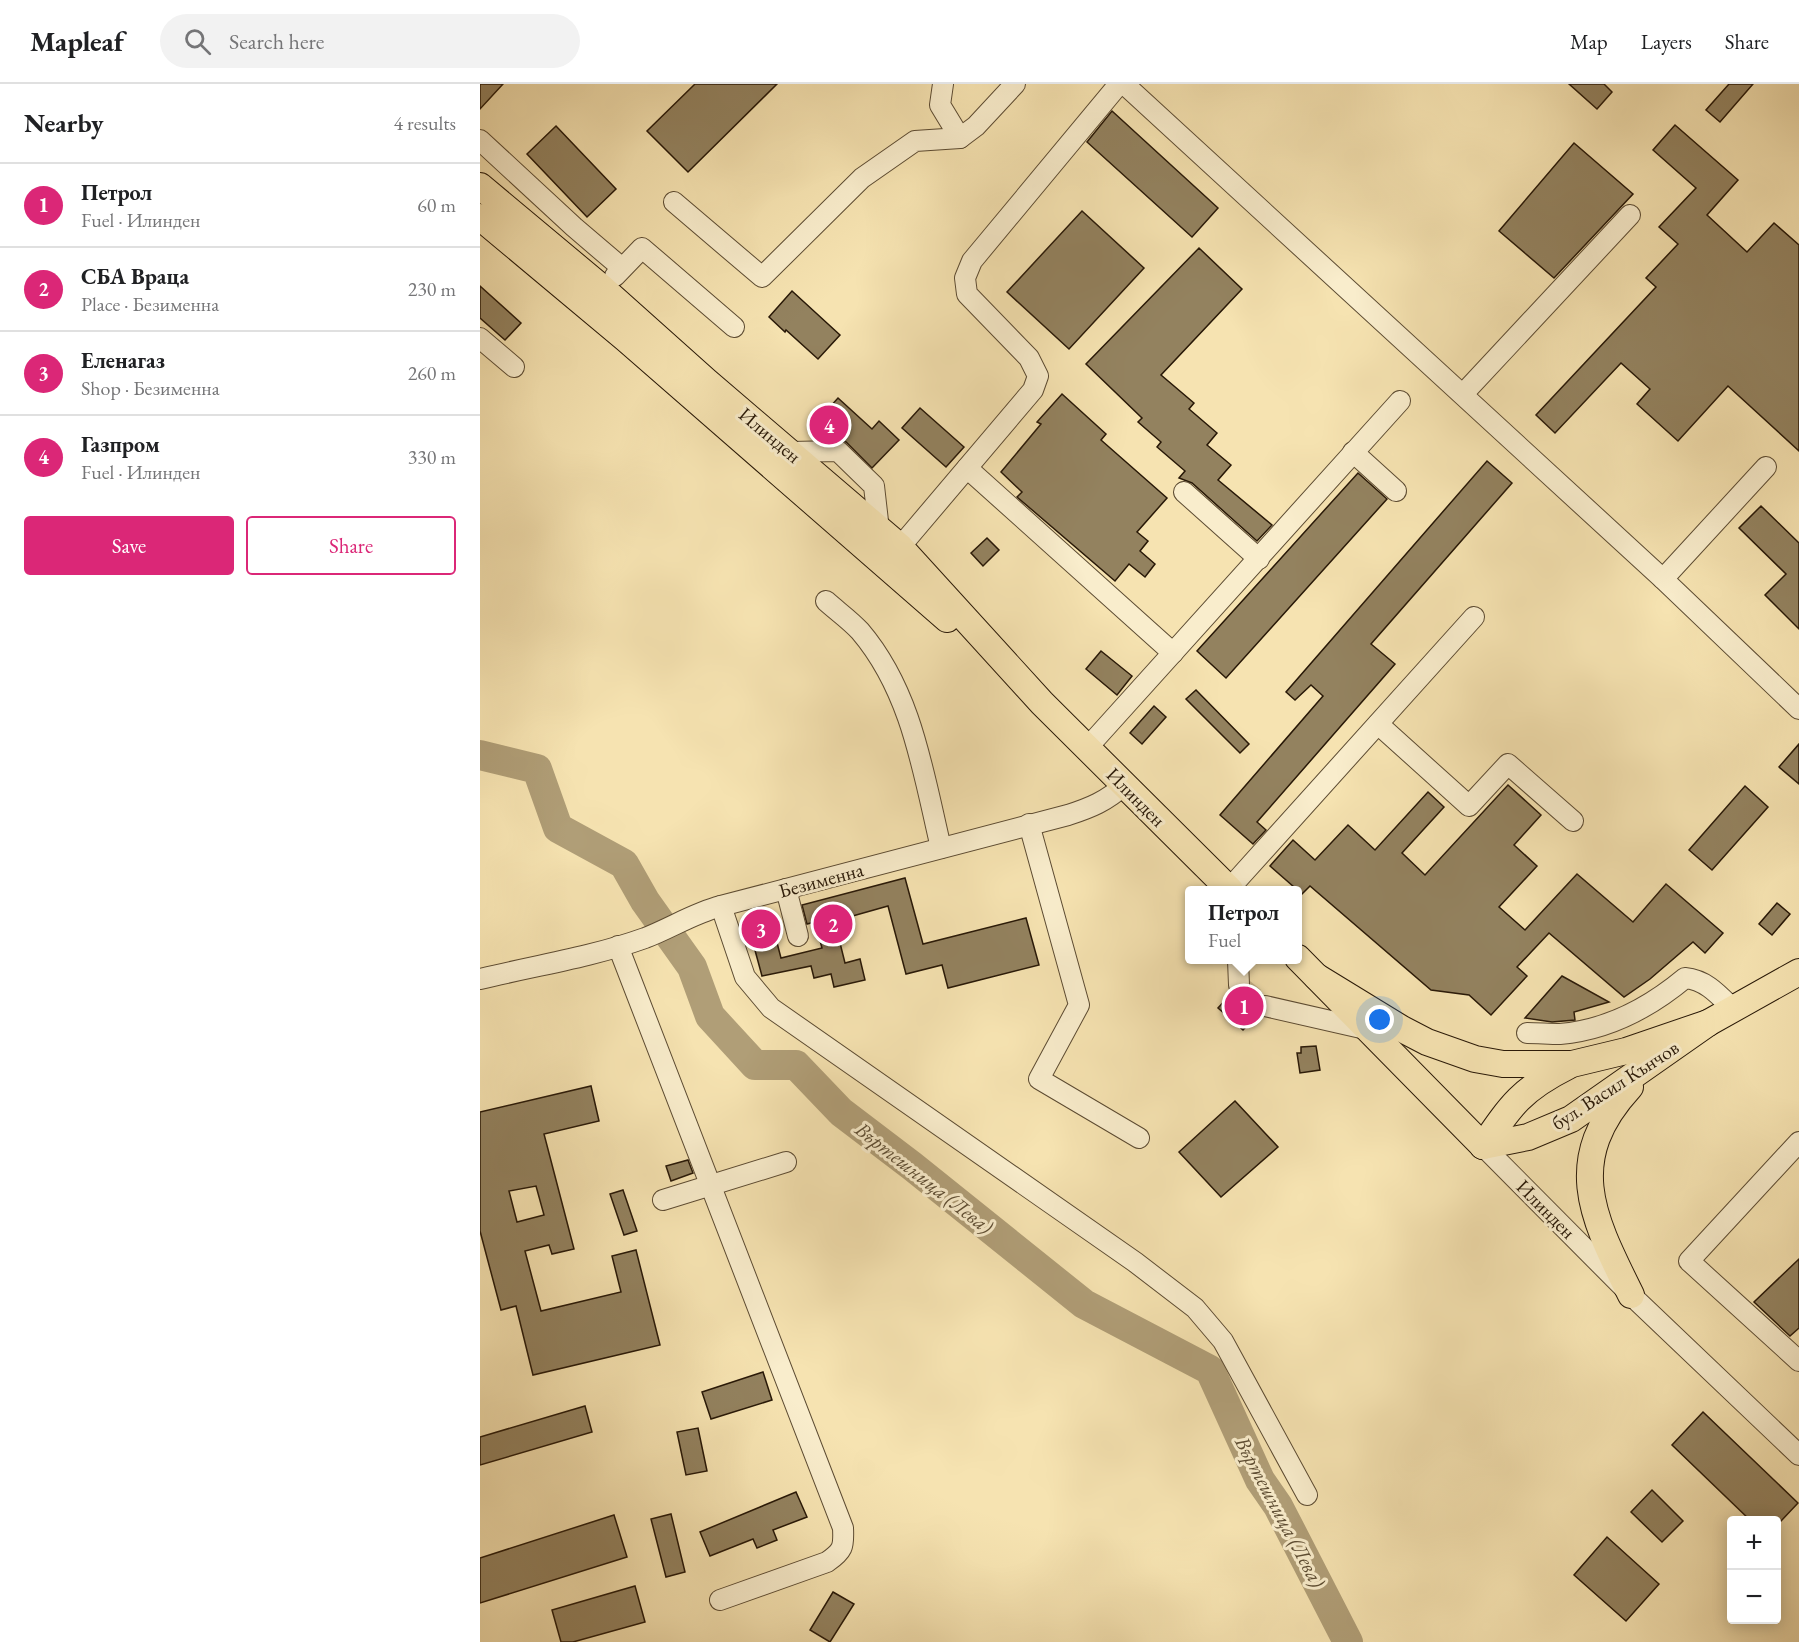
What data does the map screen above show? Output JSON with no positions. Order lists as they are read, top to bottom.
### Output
{
  "streets": {
    "main road": ["Илинден", "бул. Васил Кънчов"],
    "street": ["Безименна"]
  },
  "crossings": [
    ["Илинден", "Безименна"],
    ["Илинден", "бул. Васил Кънчов"]
  ],
  "water": ["Въртешница (Лева)"],
  "page": {
    "header": "Mapleaf",
    "search": "Search here",
    "nav": ["Map", "Layers", "Share"],
    "heading": ["Nearby", "4 results"],
    "list": [
      {
        "mark": "1",
        "name": "Петрол",
        "note": "Fuel · Илинден",
        "value": "60 m"
      },
      {
        "mark": "2",
        "name": "СБА Враца",
        "note": "Place · Безименна",
        "value": "230 m"
      },
      {
        "mark": "3",
        "name": "Еленагаз",
        "note": "Shop · Безименна",
        "value": "260 m"
      },
      {
        "mark": "4",
        "name": "Газпром",
        "note": "Fuel · Илинден",
        "value": "330 m"
      }
    ],
    "pins": [
      "4",
      "2",
      "3",
      "1"
    ],
    "buttons": ["Save", "Share"],
    "popup": ["Петрол", "Fuel"],
    "map_buttons": ["+", "−"]
  }
}
